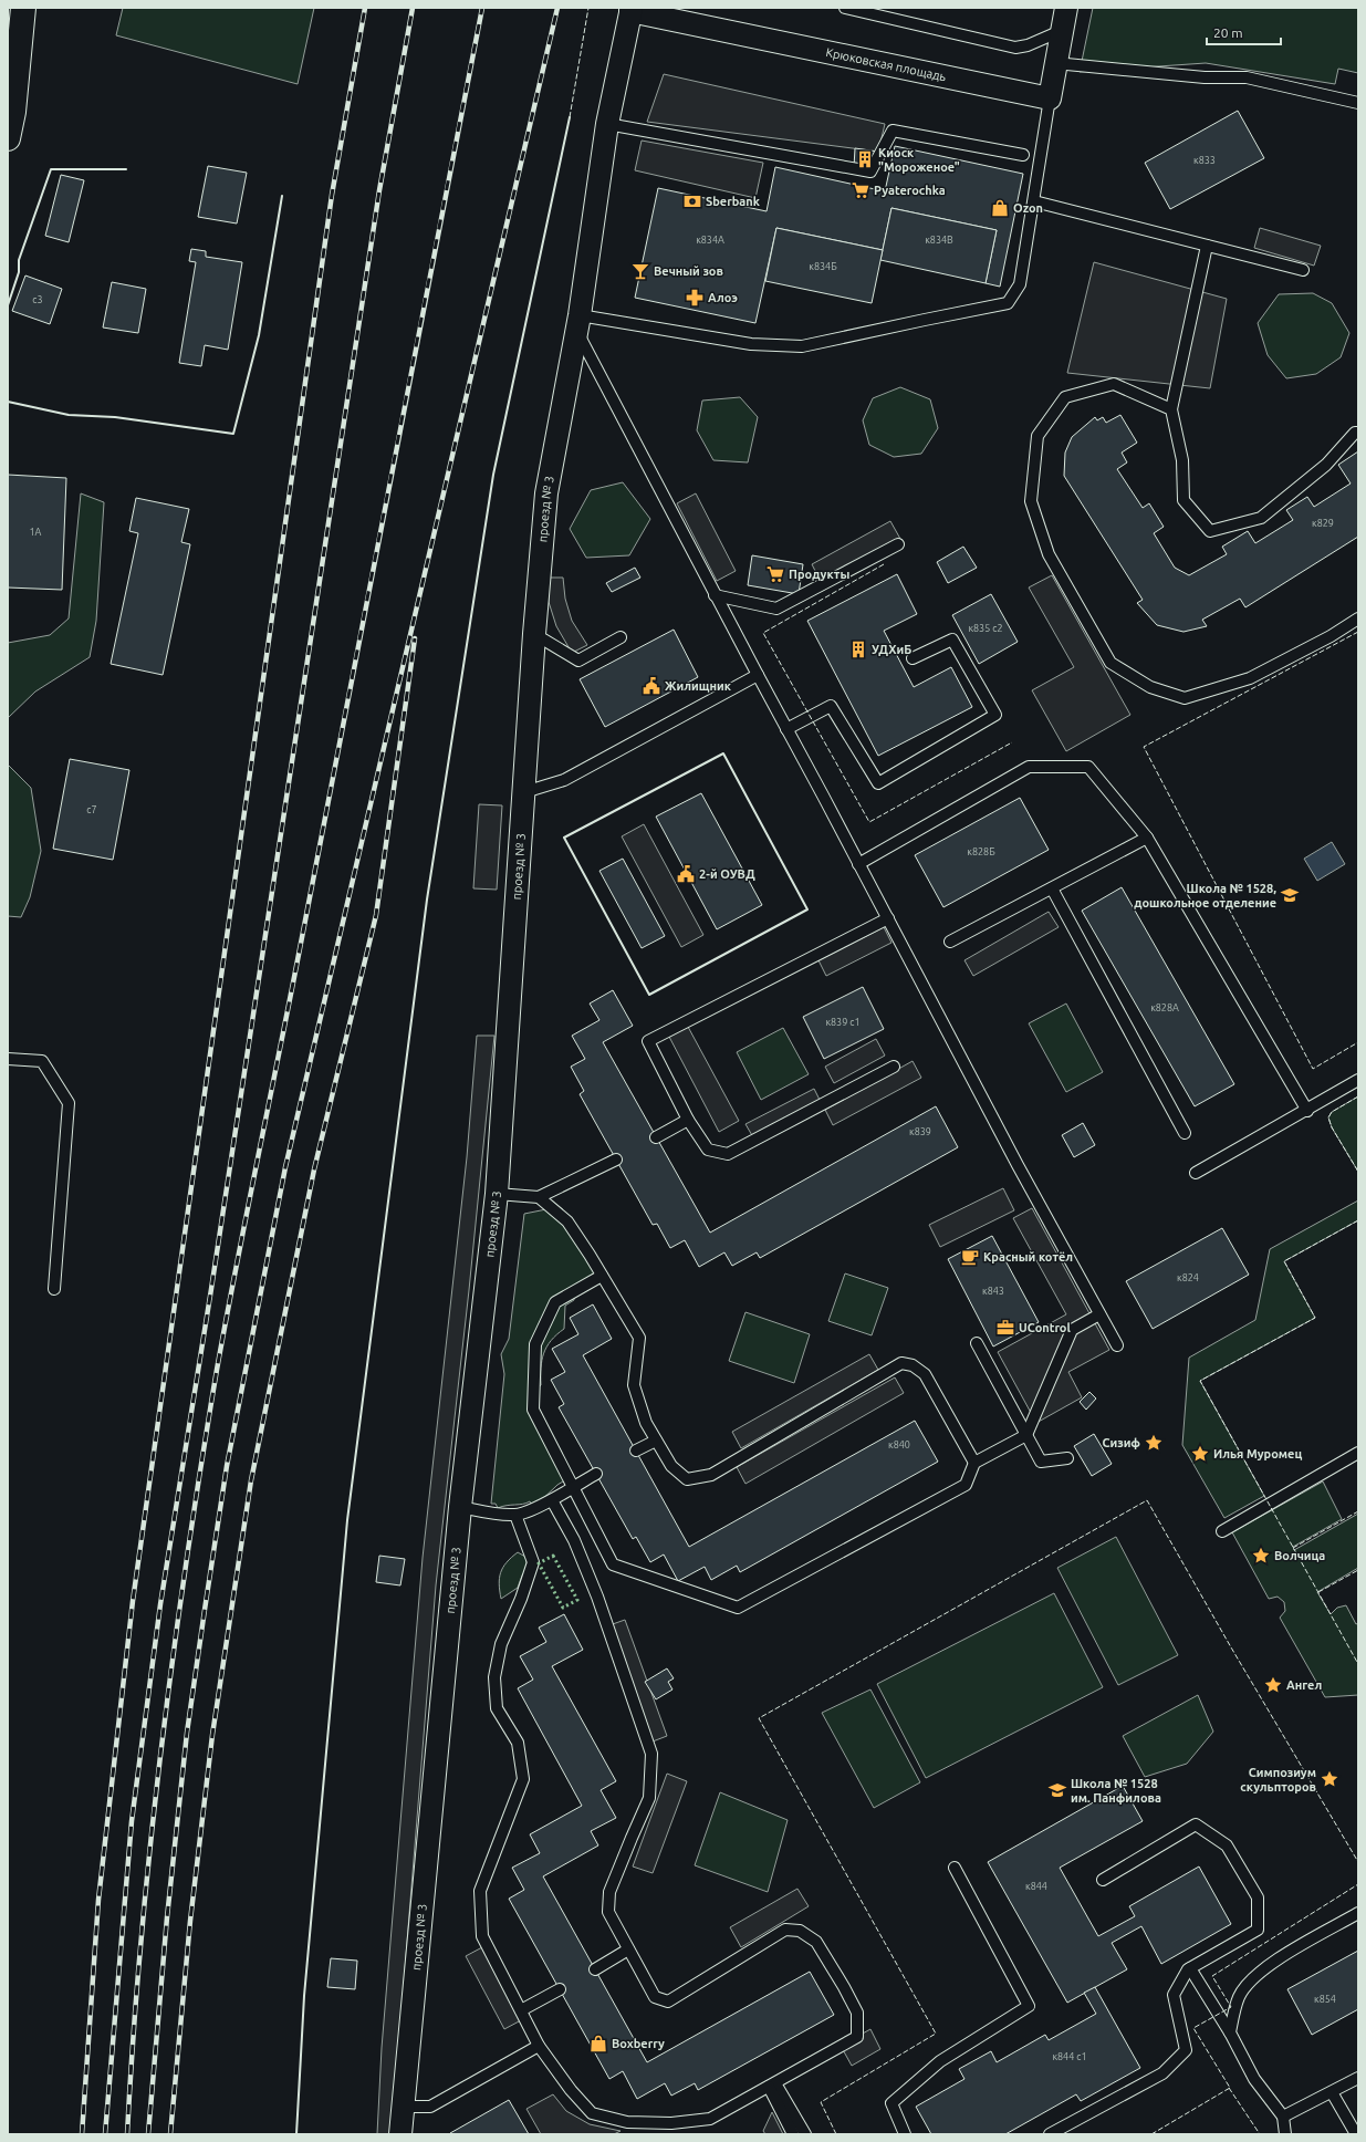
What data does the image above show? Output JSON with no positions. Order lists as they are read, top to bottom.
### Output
{
  "streets": {
    "street": ["Крюковская площадь", "проезд № 3"]
  },
  "crossings": [
    ["Крюковская площадь", "проезд № 3"]
  ],
  "places": {
    "building": ["Киоск \"Мороженое\"", "УДХиБ"],
    "supermarket": ["Pyaterochka", "Продукты"],
    "bank": ["Sberbank"],
    "shop": ["Ozon", "Boxberry"],
    "bar": ["Вечный зов"],
    "pharmacy": ["Алоэ"],
    "public building": ["Жилищник", "2-й ОУВД"],
    "school or university": ["Школа № 1528, дошкольное отделение", "Школа № 1528 им. Панфилова"],
    "cafe": ["Красный котёл"],
    "office": ["UControl"],
    "place": [
      "Сизиф",
      "Илья Муромец",
      "Волчица",
      "Ангел",
      "Симпозиум скульпторов"
    ]
  },
  "house_numbers": [
    "к833",
    "к834А",
    "к834В",
    "к834Б",
    "с3",
    "к829",
    "1А",
    "к835 с2",
    "с7",
    "к828Б",
    "к828А",
    "к839 с1",
    "к839",
    "к824",
    "к843",
    "к840",
    "к844",
    "к854",
    "к844 с1"
  ],
  "scale_bar": "20 m"
}
